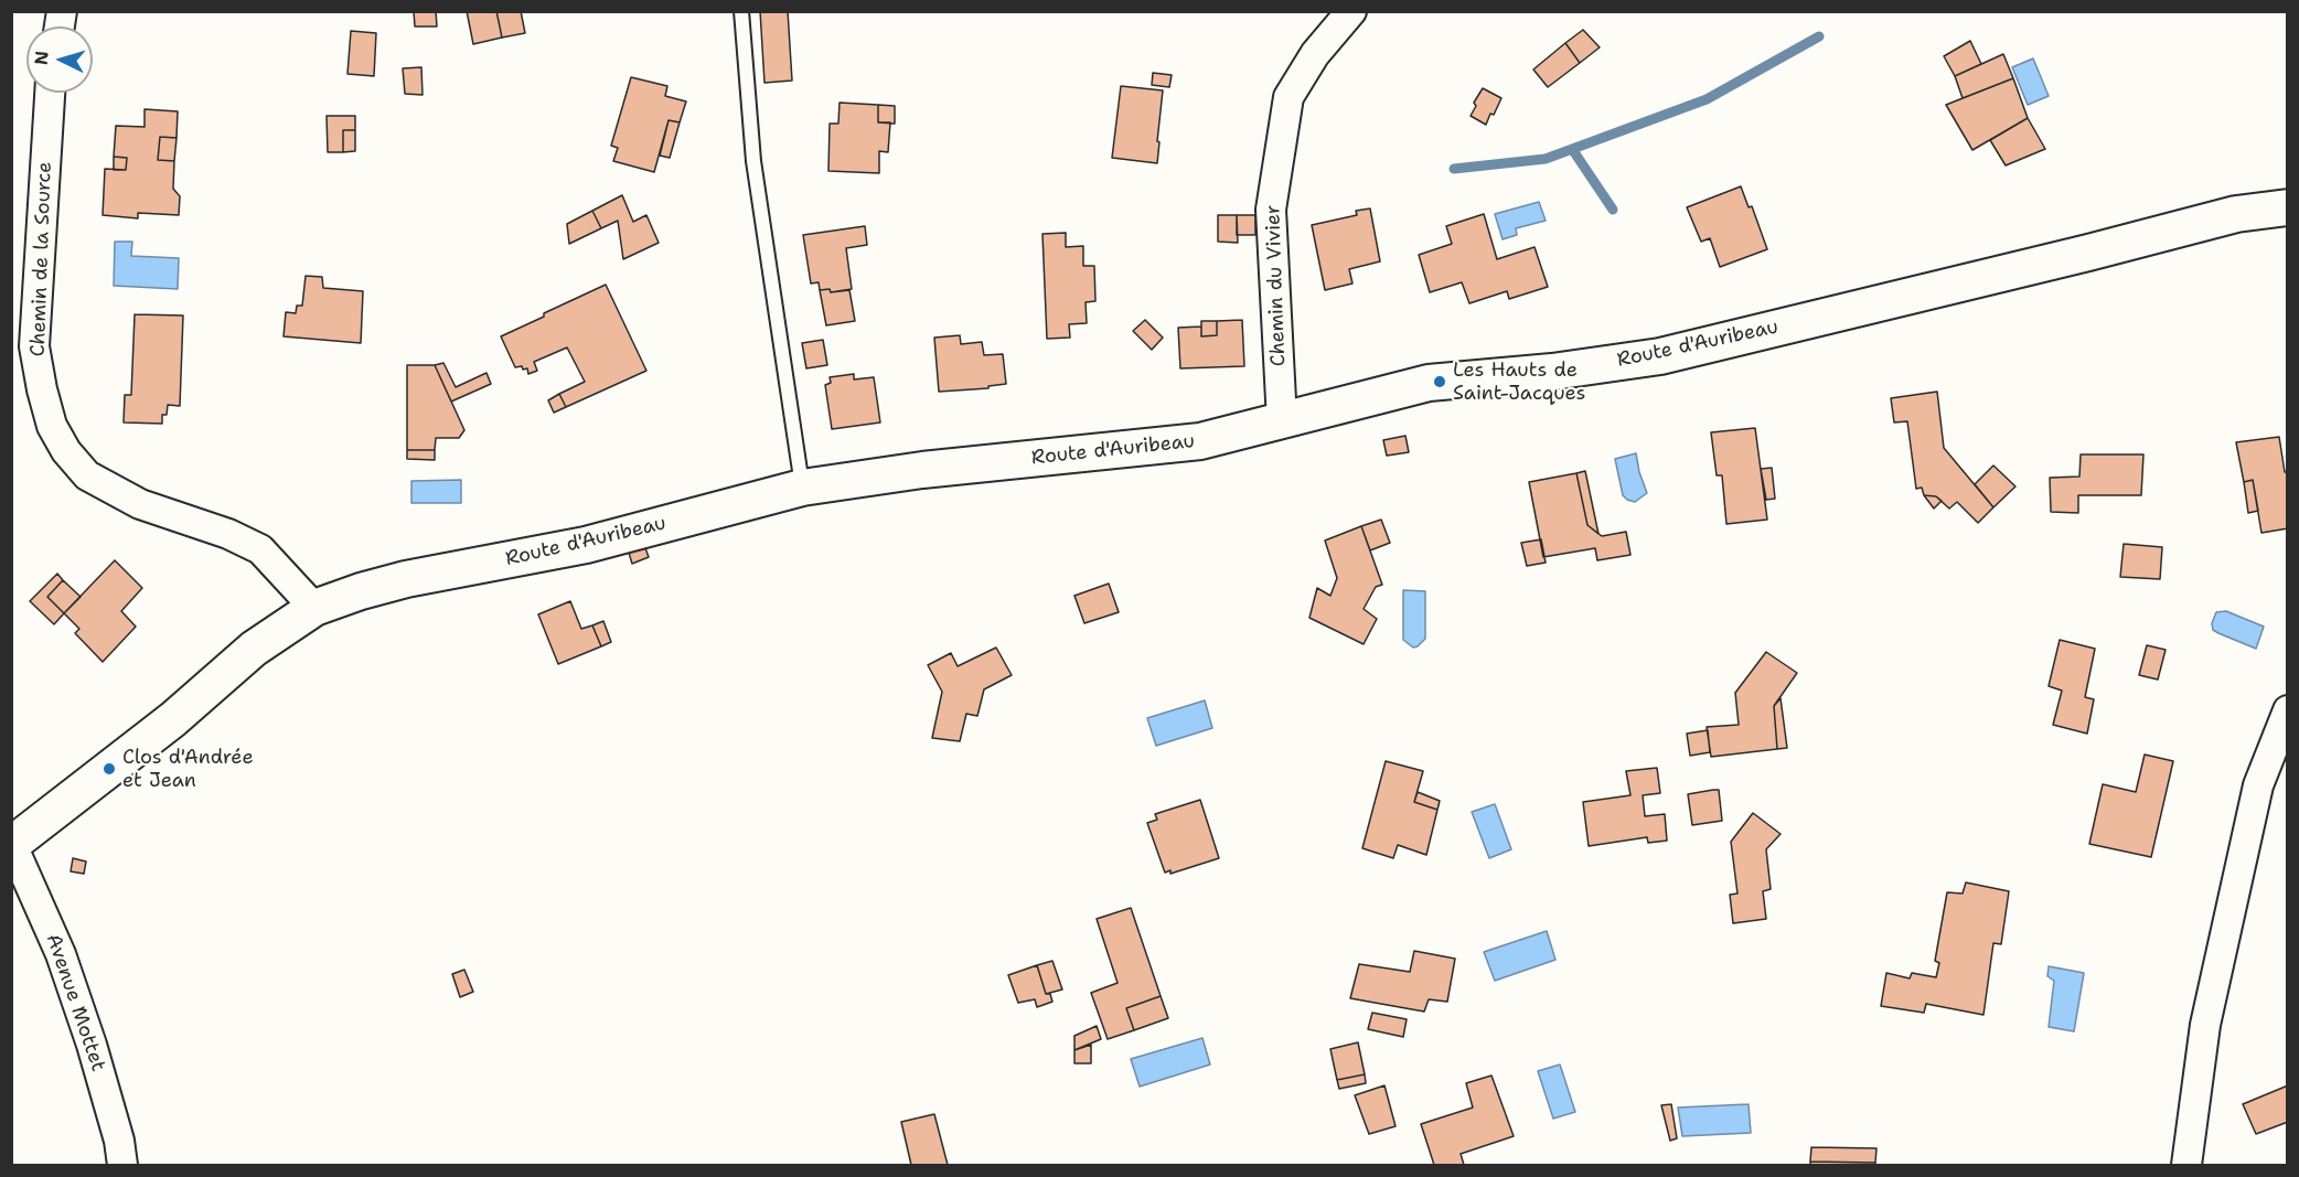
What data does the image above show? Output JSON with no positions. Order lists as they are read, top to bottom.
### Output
{
  "streets": {
    "street": [
      "Chemin de la Source",
      "Chemin du Vivier",
      "Route d'Auribeau",
      "Avenue Mottet"
    ]
  },
  "crossings": [
    ["Chemin de la Source", "Route d'Auribeau"],
    ["Chemin du Vivier", "Route d'Auribeau"],
    ["Route d'Auribeau", "Avenue Mottet"]
  ],
  "places": ["Les Hauts de Saint-Jacques", "Clos d'Andrée et Jean"],
  "north": "left"
}
